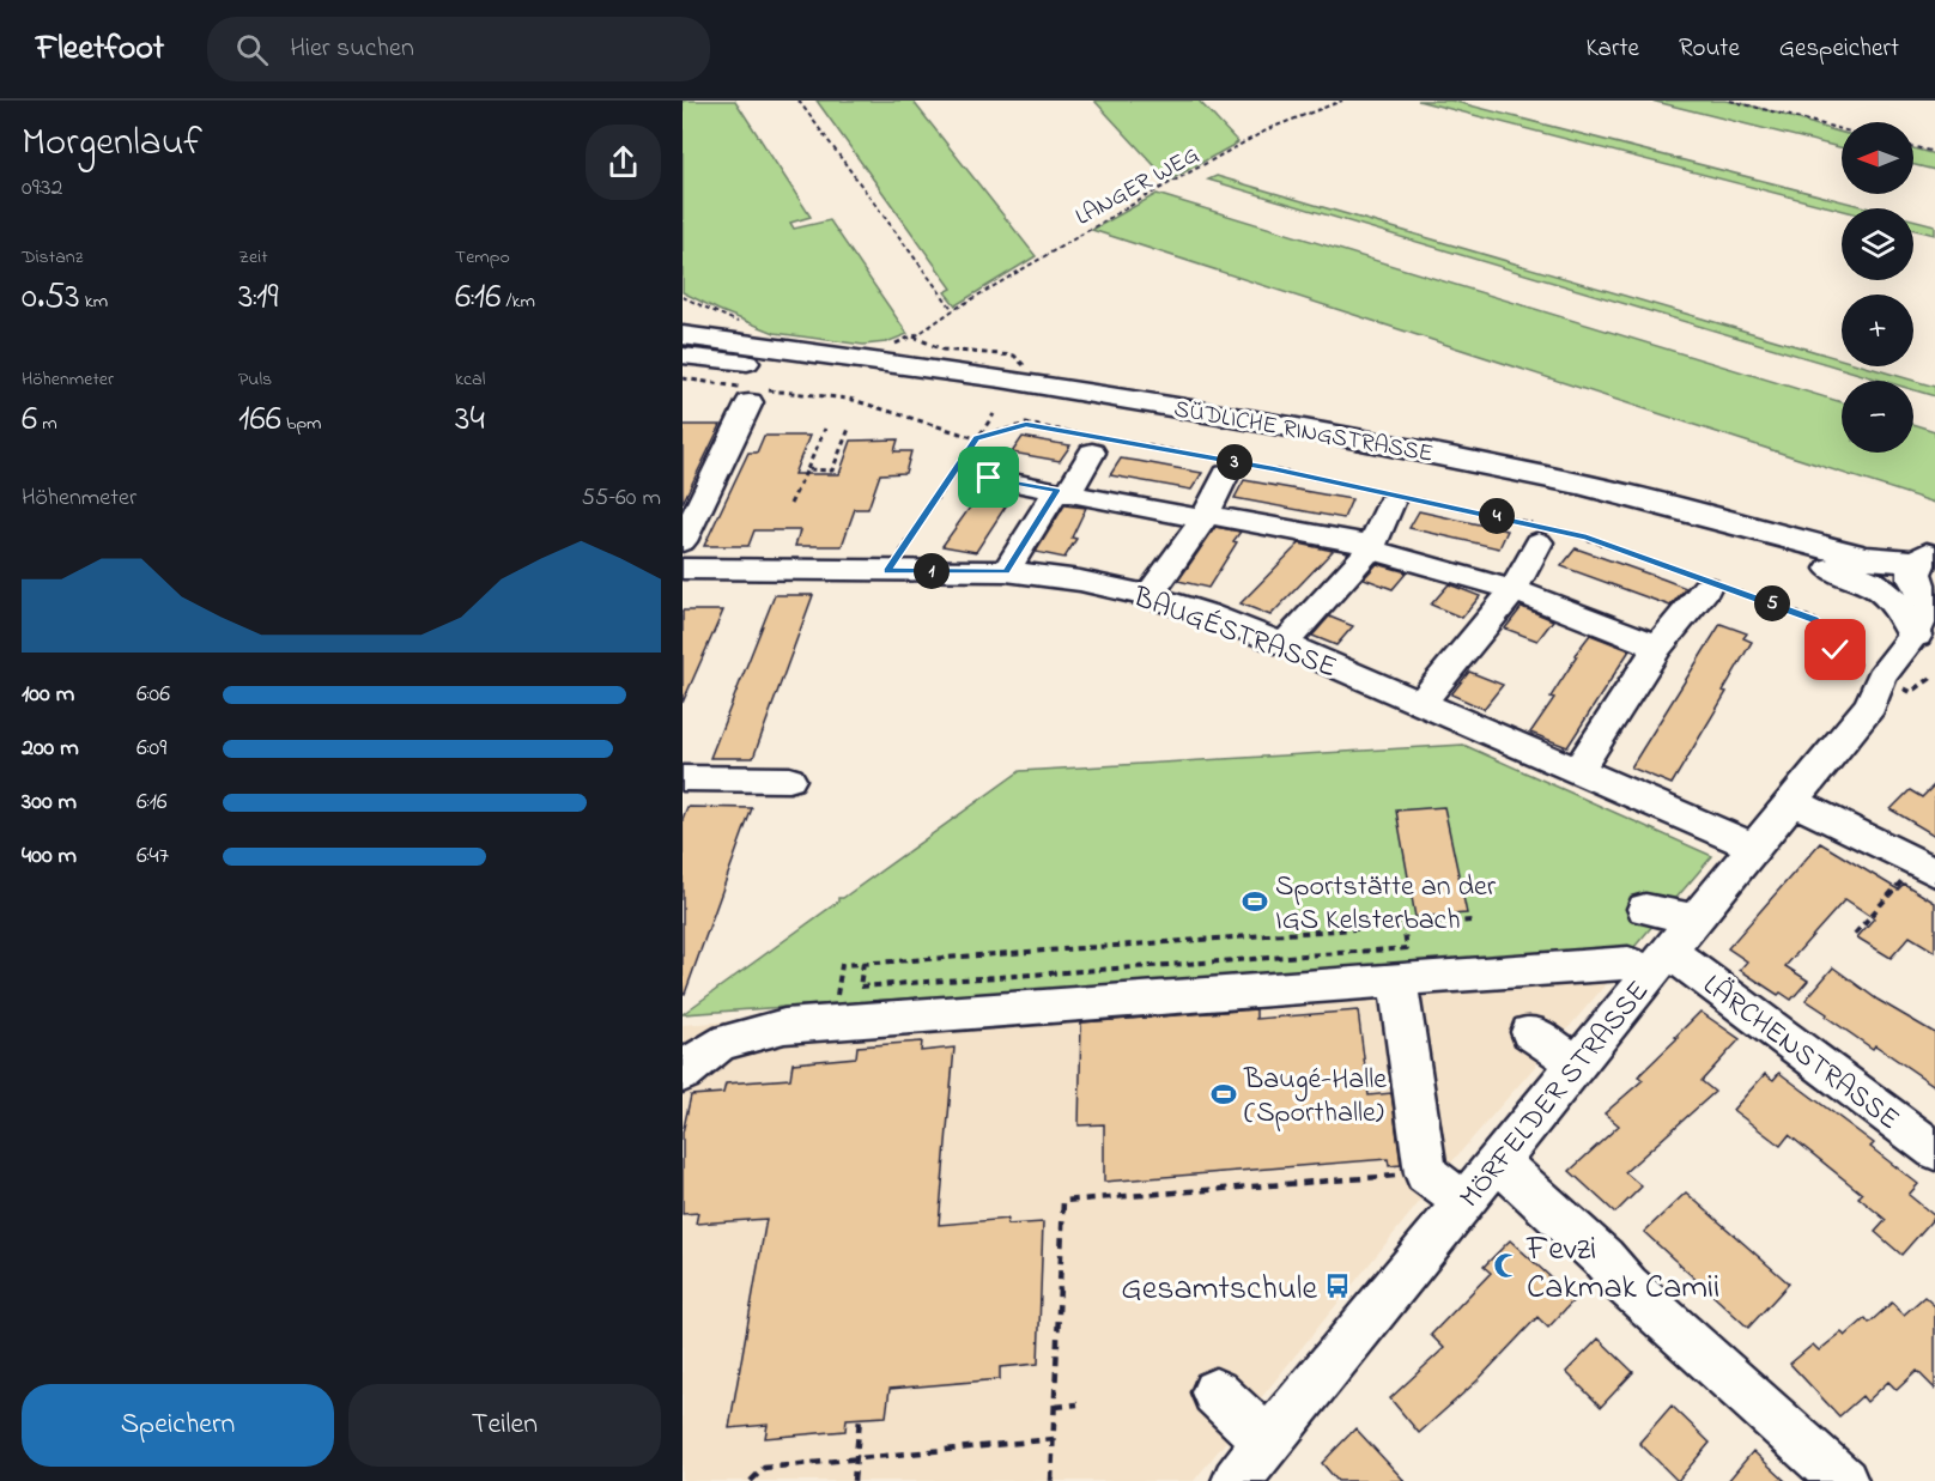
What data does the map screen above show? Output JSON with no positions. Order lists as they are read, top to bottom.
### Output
{
  "streets": {
    "main road": ["SÜDLICHE RINGSTRASSE"],
    "street": ["BAUGÉSTRASSE", "LÄRCHENSTRASSE", "MÖRFELDER STRASSE"],
    "path": ["LANGER WEG"]
  },
  "crossings": [
    ["SÜDLICHE RINGSTRASSE", "MÖRFELDER STRASSE"],
    ["BAUGÉSTRASSE", "MÖRFELDER STRASSE"],
    ["LÄRCHENSTRASSE", "MÖRFELDER STRASSE"]
  ],
  "places": {
    "sports": ["Sportstätte an der IGS Kelsterbach", "Baugé-Halle (Sporthalle)"],
    "mosque": ["Fevzi Cakmak Camii"],
    "bus stop": ["Gesamtschule"]
  },
  "north": "left",
  "page": {
    "header": "Fleetfoot",
    "search": "Hier suchen",
    "nav": ["Karte", "Route", "Gespeichert"],
    "heading": ["Morgenlauf", "09:32"],
    "map_buttons": ["+", "−"],
    "stats": [
      ["Distanz", "0.53 km"],
      ["Zeit", "3:19"],
      ["Tempo", "6:16 /km"],
      ["Höhenmeter", "6 m"],
      ["Puls", "166 bpm"],
      ["kcal", "34"]
    ],
    "pins": [
      "3",
      "4",
      "1",
      "5"
    ],
    "chart": ["Höhenmeter", "55–60 m"],
    "list": [
      {
        "name": "100 m",
        "note": "6:06"
      },
      {
        "name": "200 m",
        "note": "6:09"
      },
      {
        "name": "300 m",
        "note": "6:16"
      },
      {
        "name": "400 m",
        "note": "6:47"
      }
    ],
    "buttons": ["Speichern", "Teilen"]
  }
}
